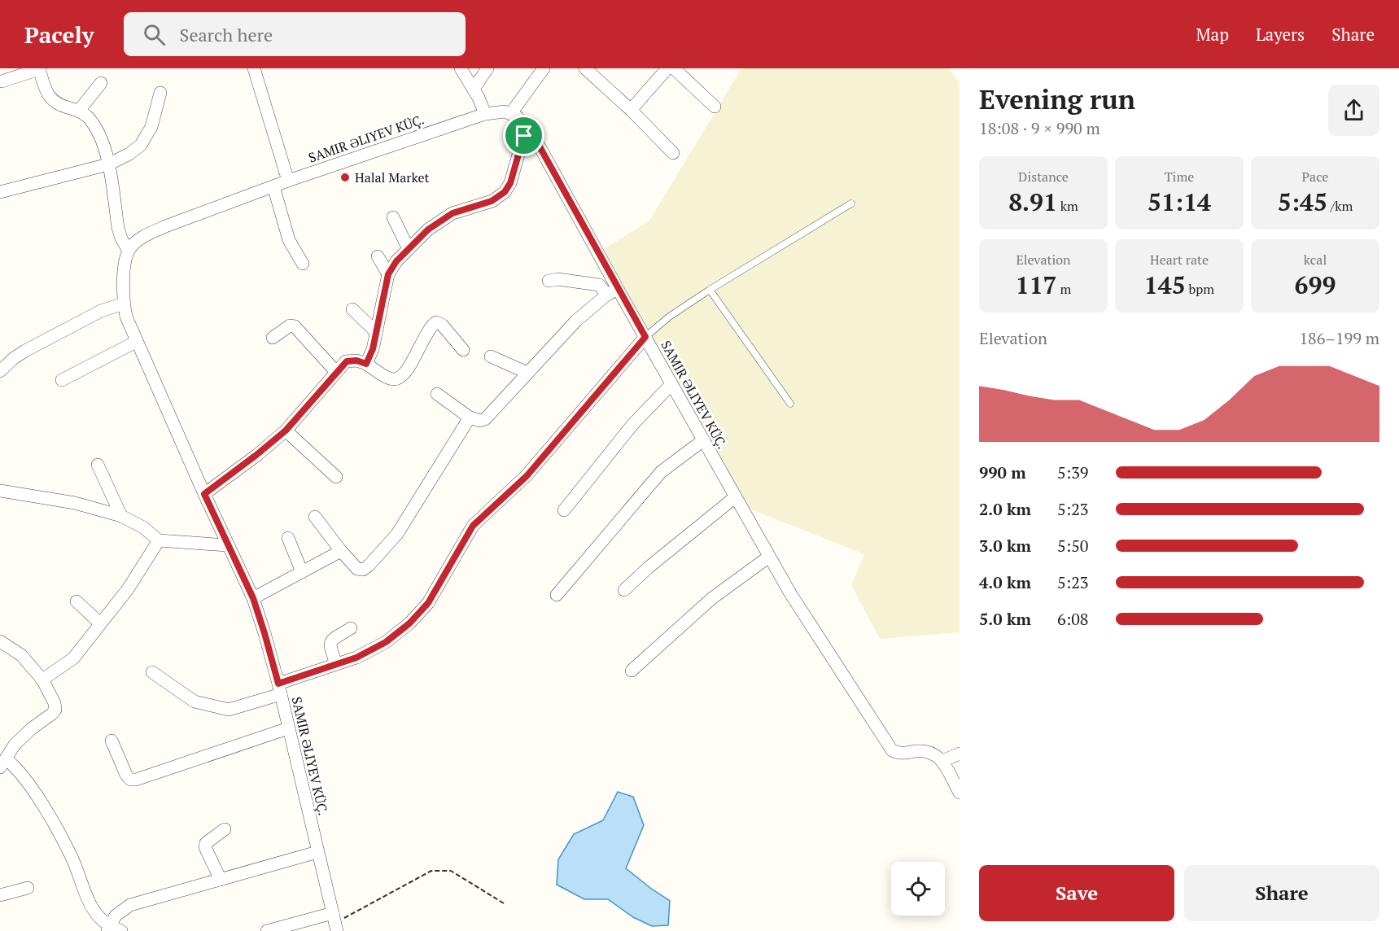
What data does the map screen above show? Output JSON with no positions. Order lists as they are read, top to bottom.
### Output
{
  "streets": {
    "street": ["SAMIR ƏLIYEV KÜÇ."]
  },
  "places": ["Halal Market"],
  "page": {
    "header": "Pacely",
    "search": "Search here",
    "nav": ["Map", "Layers", "Share"],
    "heading": ["Evening run", "18:08 · 9 × 990 m"],
    "stats": [
      ["Distance", "8.91 km"],
      ["Time", "51:14"],
      ["Pace", "5:45 /km"],
      ["Elevation", "117 m"],
      ["Heart rate", "145 bpm"],
      ["kcal", "699"]
    ],
    "chart": ["Elevation", "186–199 m"],
    "list": [
      {
        "name": "990 m",
        "note": "5:39"
      },
      {
        "name": "2.0 km",
        "note": "5:23"
      },
      {
        "name": "3.0 km",
        "note": "5:50"
      },
      {
        "name": "4.0 km",
        "note": "5:23"
      },
      {
        "name": "5.0 km",
        "note": "6:08"
      }
    ],
    "buttons": ["Save", "Share"]
  }
}
